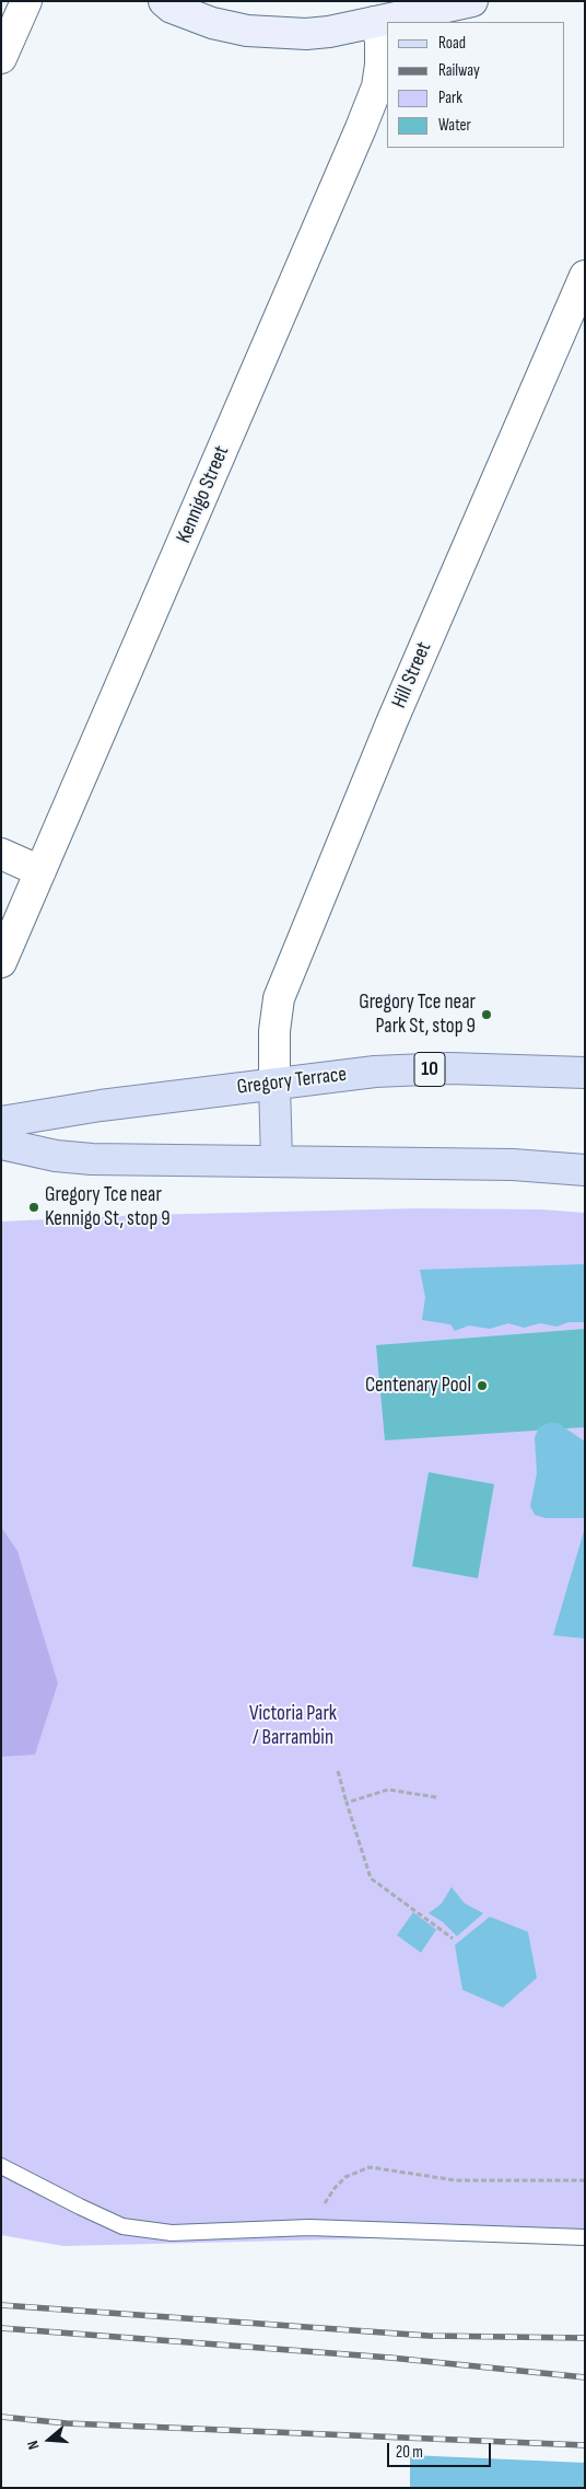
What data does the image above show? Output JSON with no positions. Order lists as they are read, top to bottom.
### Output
{
  "streets": {
    "main road": ["10", "Gregory Terrace"],
    "street": ["Kennigo Street", "Hill Street"]
  },
  "crossings": [
    ["Hill Street", "Gregory Terrace"]
  ],
  "parks": ["Victoria Park / Barrambin"],
  "places": ["Gregory Tce near Park St, stop 9", "Gregory Tce near Kennigo St, stop 9", "Centenary Pool"],
  "legend": [
    "Road",
    "Railway",
    "Park",
    "Water"
  ],
  "scale_bar": "20 m",
  "north": "left"
}
